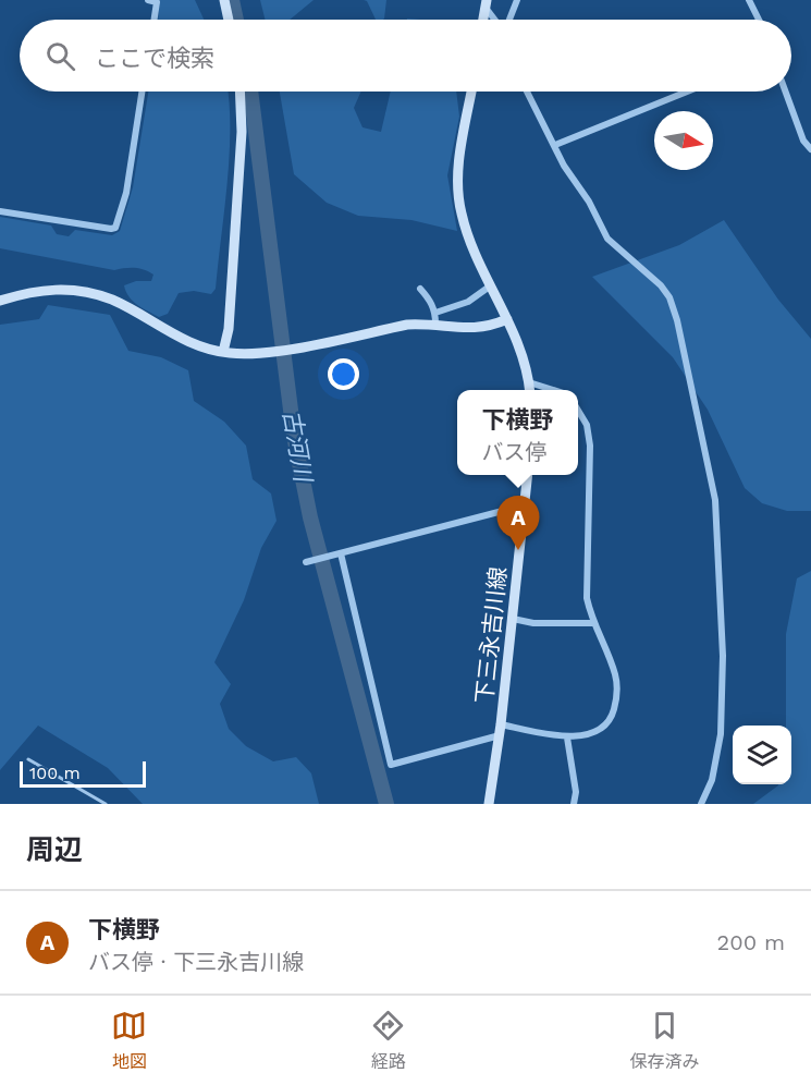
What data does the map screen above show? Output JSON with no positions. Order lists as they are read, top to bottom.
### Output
{
  "streets": {
    "street": ["下三永吉川線"]
  },
  "water": ["古河川"],
  "scale_bar": "100 m",
  "north": "right",
  "page": {
    "search": "ここで検索",
    "popup": ["下横野", "バス停"],
    "pins": "A",
    "scale": "100 m",
    "heading": "周辺",
    "list": [
      {
        "mark": "A",
        "name": "下横野",
        "note": "バス停 · 下三永吉川線",
        "value": "200 m"
      }
    ],
    "nav": ["地図", "経路", "保存済み"]
  }
}
